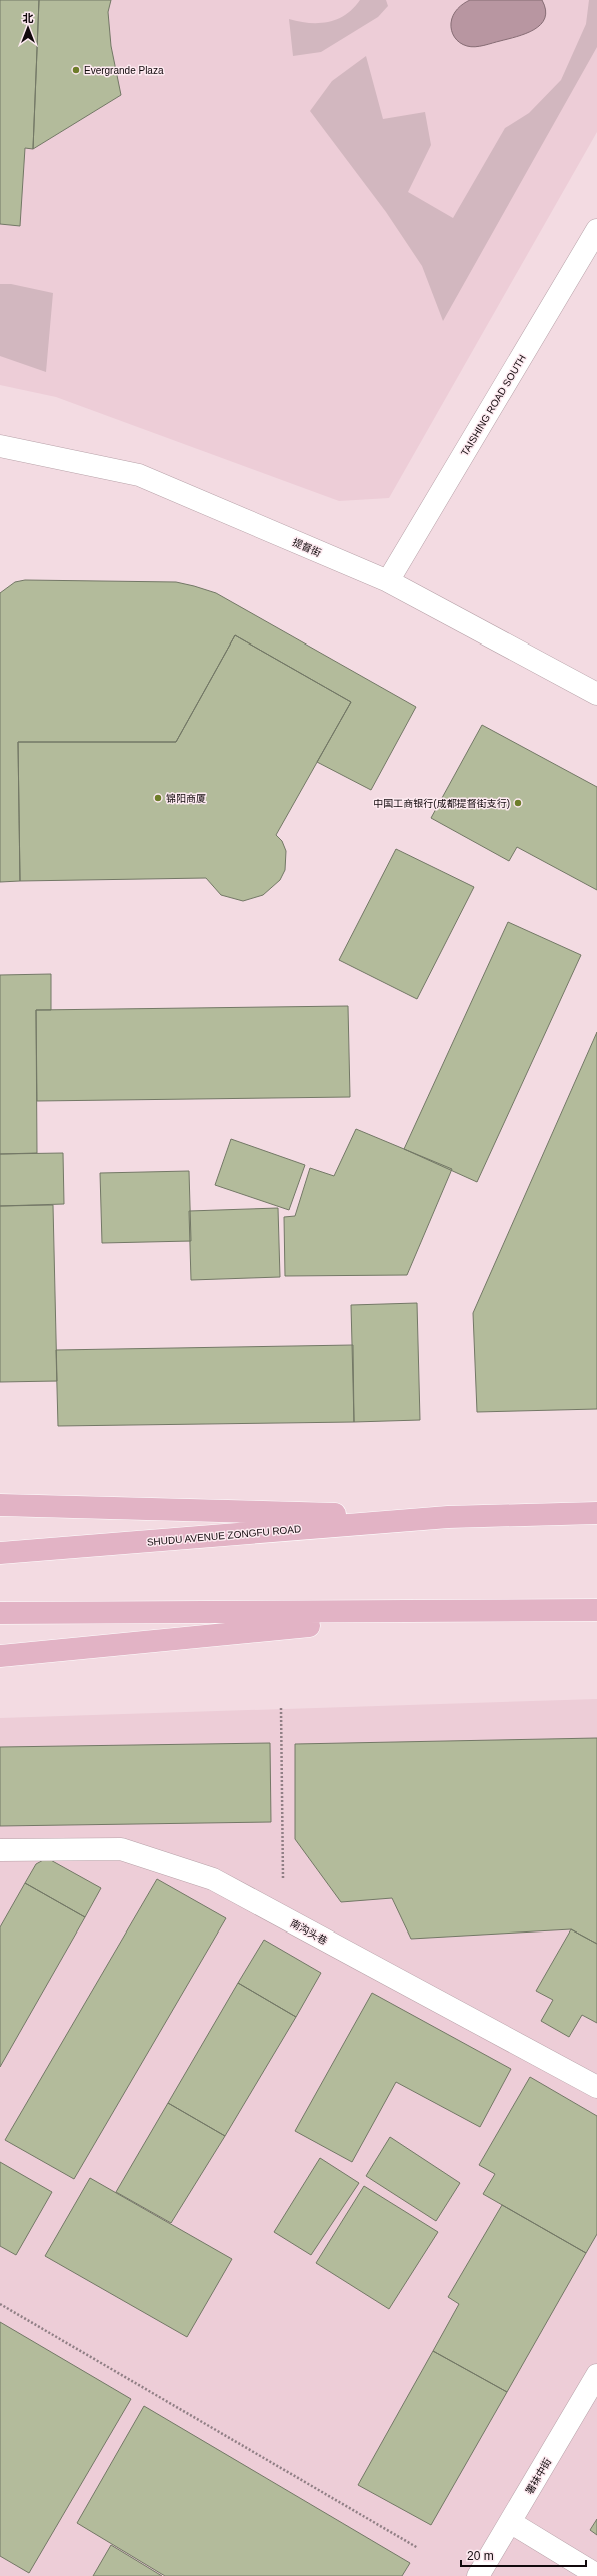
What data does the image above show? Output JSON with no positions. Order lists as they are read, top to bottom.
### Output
{
  "streets": {
    "main road": [
      "TAISHING ROAD SOUTH",
      "提督街",
      "SHUDU AVENUE ZONGFU ROAD",
      "南沟头巷",
      "署袜中街"
    ]
  },
  "crossings": [
    ["TAISHING ROAD SOUTH", "提督街"]
  ],
  "places": ["Evergrande Plaza", "锦阳商厦", "中国工商银行(成都提督街支行)"],
  "scale_bar": "20 m",
  "north": "top"
}
